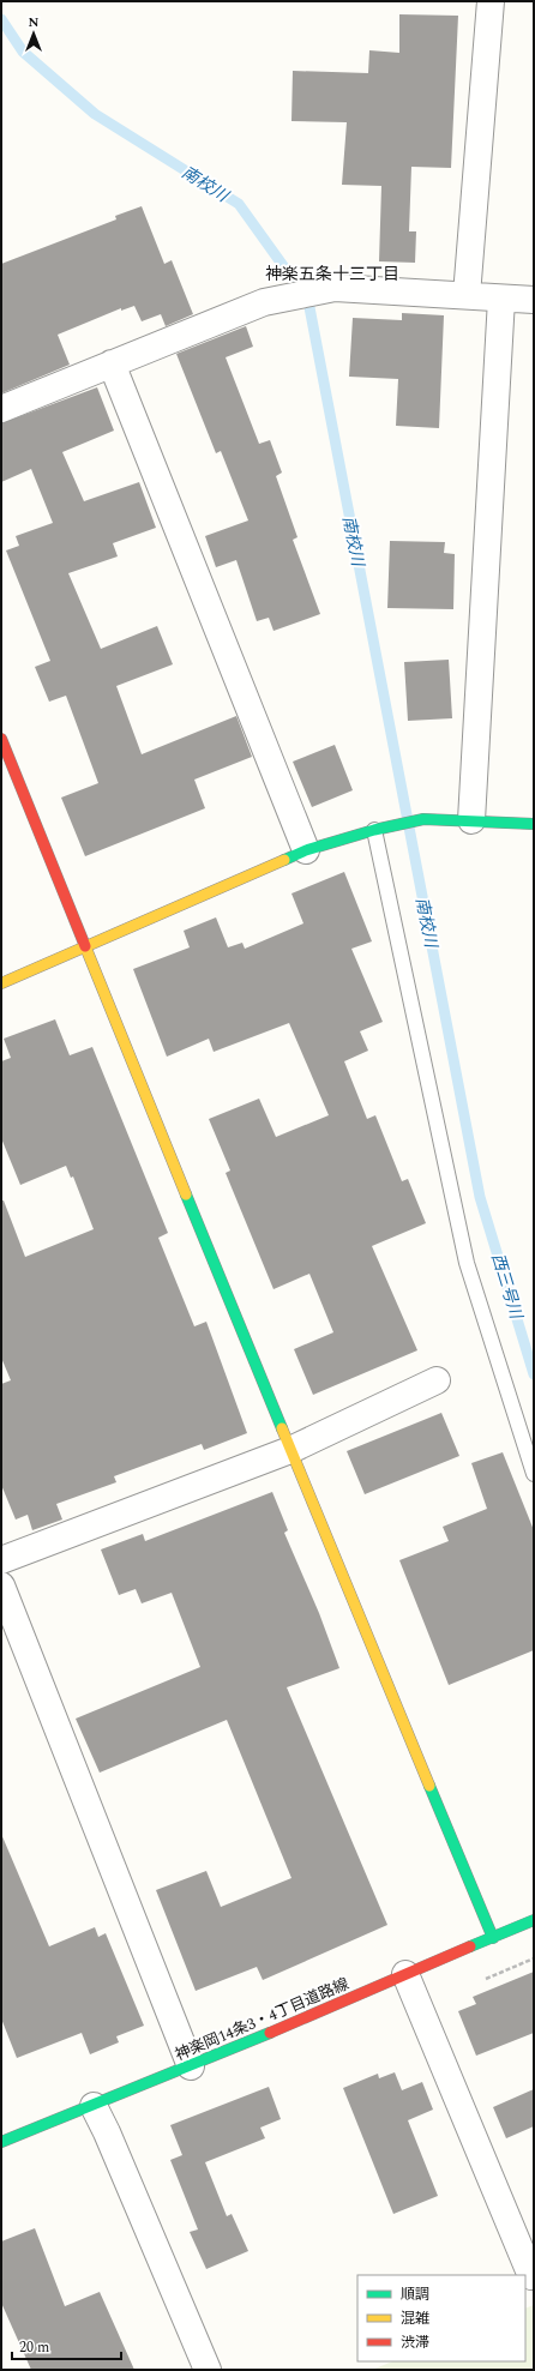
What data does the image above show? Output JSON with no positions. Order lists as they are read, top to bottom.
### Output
{
  "streets": {
    "street": ["神楽岡14条3・4丁目道路線"]
  },
  "districts": ["神楽五条十三丁目"],
  "water": ["南校川", "西三号川"],
  "legend": ["順調", "混雑", "渋滞"],
  "scale_bar": "20 m",
  "north": "top"
}
